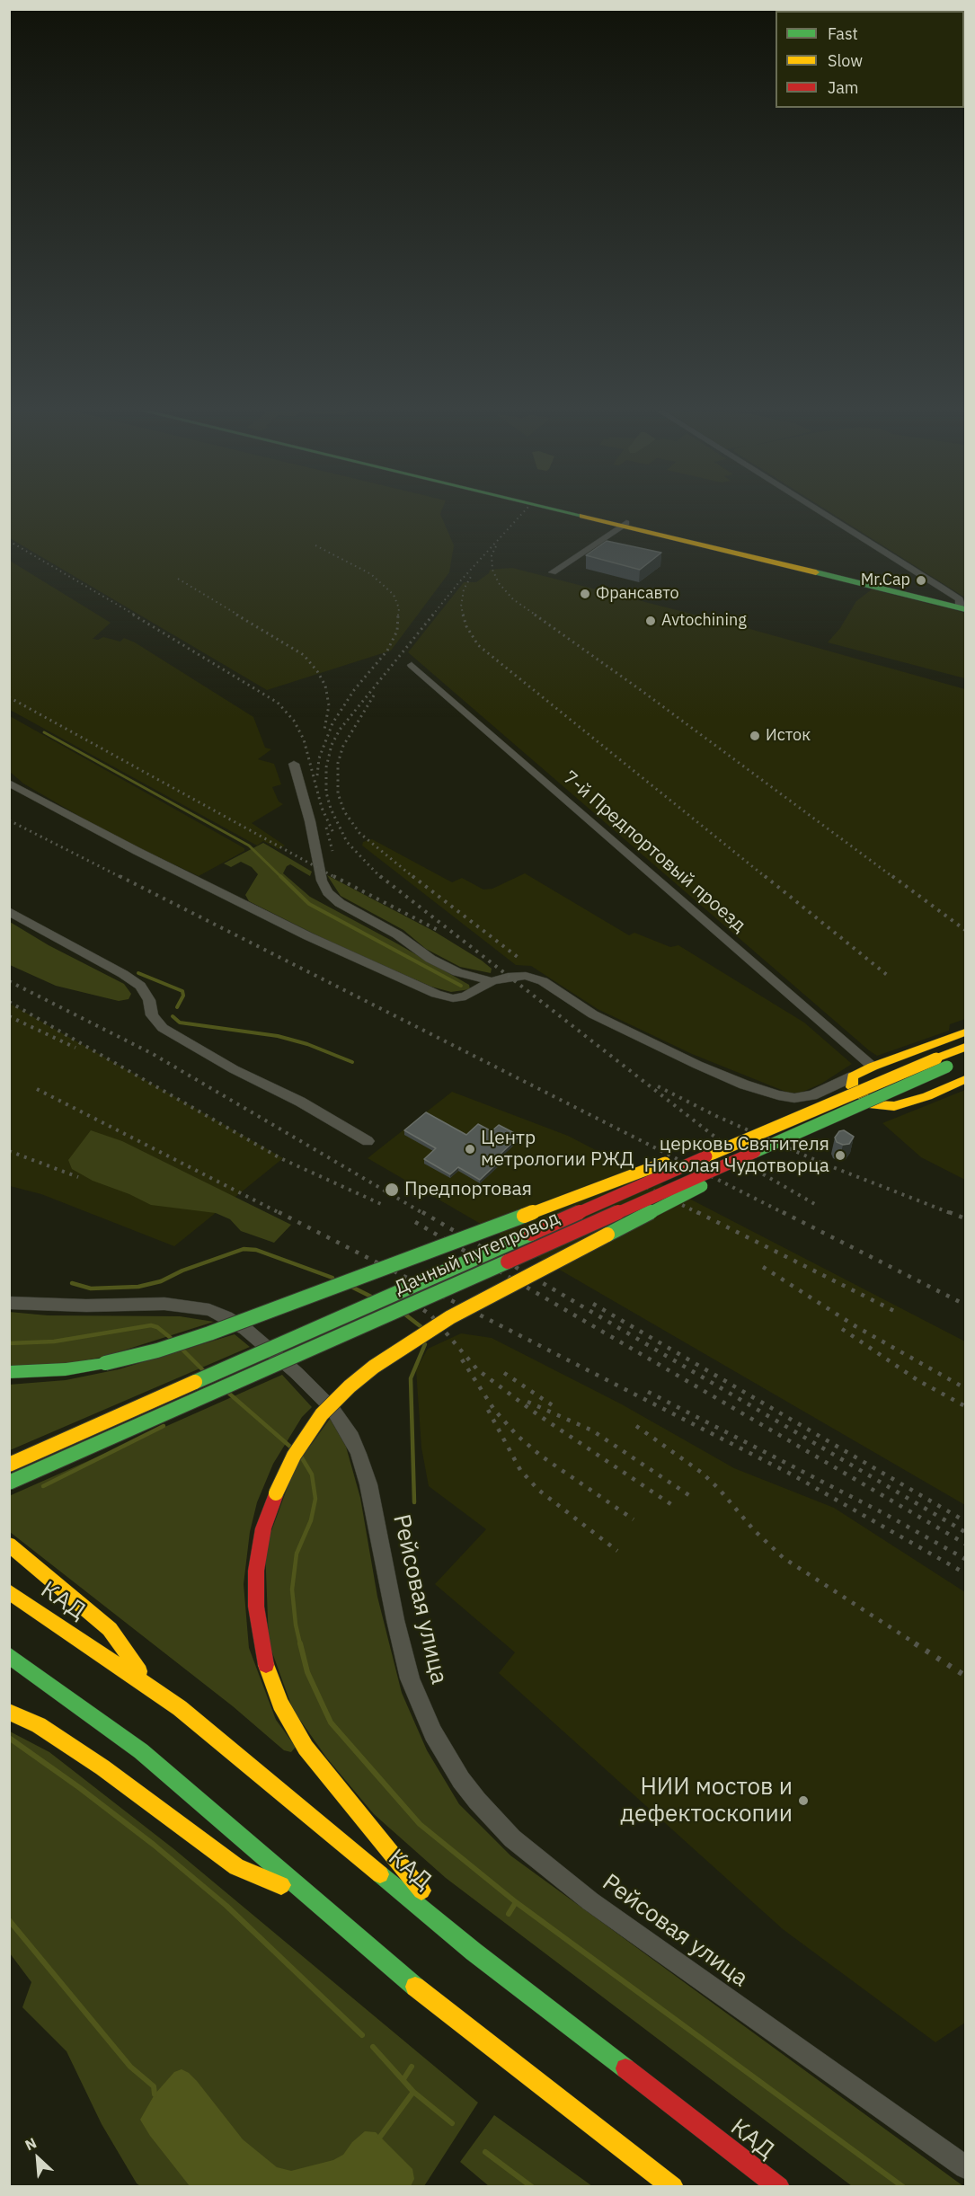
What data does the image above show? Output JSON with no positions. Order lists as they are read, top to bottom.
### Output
{
  "streets": {
    "main road": ["Дачный путепровод", "КАД"],
    "street": ["7-й Предпортовый проезд", "Рейсовая улица"]
  },
  "places": [
    "Mr.Cap",
    "Франсавто",
    "Avtochining",
    "Исток",
    "Центр метрологии РЖД",
    "церковь Святителя Николая Чудотворца",
    "Предпортовая",
    "НИИ мостов и дефектоскопии"
  ],
  "legend": ["Fast", "Slow", "Jam"],
  "north": "top left"
}
